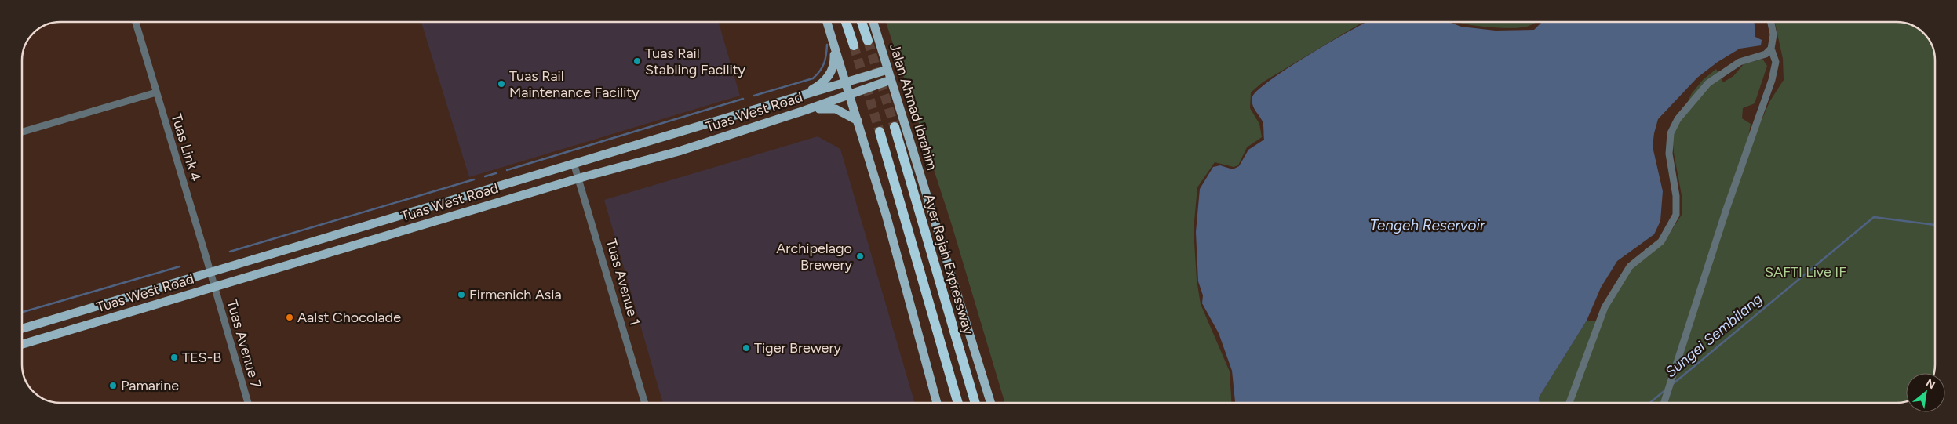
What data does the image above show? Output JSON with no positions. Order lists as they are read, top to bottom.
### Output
{
  "streets": {
    "highway": ["Ayer Rajah Expressway"],
    "main road": ["Jalan Ahmad Ibrahim", "Tuas West Road"],
    "street": ["Tuas Link 4", "Tuas Avenue 1", "Tuas Avenue 7"]
  },
  "crossings": [
    ["Jalan Ahmad Ibrahim", "Tuas West Road"],
    ["Tuas West Road", "Tuas Link 4"],
    ["Tuas West Road", "Tuas Avenue 1"],
    ["Tuas West Road", "Tuas Avenue 7"],
    ["Tuas Link 4", "Tuas Avenue 7"]
  ],
  "water": ["Tengeh Reservoir", "Sungei Sembilang"],
  "parks": ["SAFTI Live IF"],
  "places": [
    "Tuas Rail Stabling Facility",
    "Tuas Rail Maintenance Facility",
    "Archipelago Brewery",
    "Firmenich Asia",
    "Aalst Chocolade",
    "Tiger Brewery",
    "TES-B",
    "Pamarine"
  ],
  "north": "top right"
}
